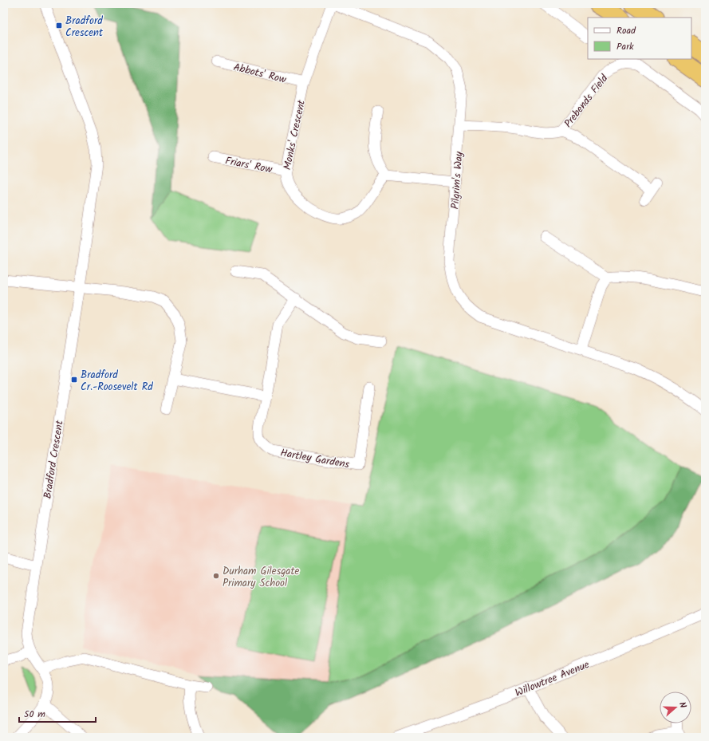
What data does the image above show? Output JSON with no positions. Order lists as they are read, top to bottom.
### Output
{
  "streets": {
    "street": [
      "Abbots' Row",
      "Prebends Field",
      "Monks' Crescent",
      "Friars' Row",
      "Pilgrim's Way",
      "Hartley Gardens",
      "Bradford Crescent",
      "Willowtree Avenue"
    ]
  },
  "crossings": [
    ["Abbots' Row", "Monks' Crescent"],
    ["Prebends Field", "Pilgrim's Way"],
    ["Monks' Crescent", "Friars' Row"],
    ["Monks' Crescent", "Pilgrim's Way"]
  ],
  "places": {
    "transit": ["Bradford Crescent", "Bradford Cr.-Roosevelt Rd"],
    "other": ["Durham Gilesgate Primary School"]
  },
  "legend": ["Road", "Park"],
  "scale_bar": "50 m",
  "north": "right"
}
